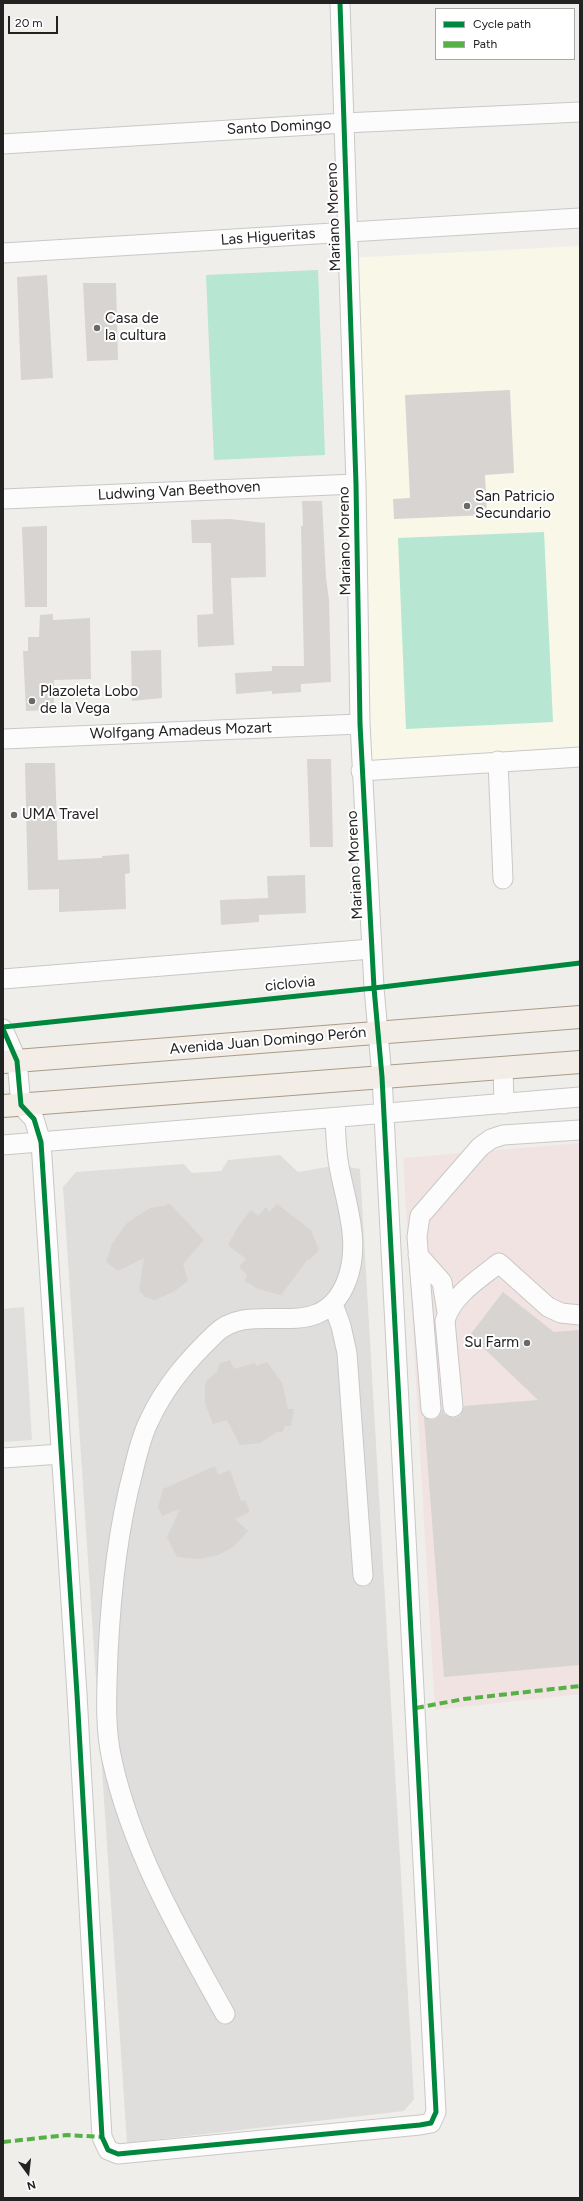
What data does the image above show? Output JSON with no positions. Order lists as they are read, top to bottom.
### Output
{
  "streets": {
    "main road": ["Avenida Juan Domingo Perón"],
    "street": [
      "Santo Domingo",
      "Mariano Moreno",
      "Las Higueritas",
      "Ludwing Van Beethoven",
      "Wolfgang Amadeus Mozart"
    ],
    "cycle path": ["ciclovia"]
  },
  "crossings": [
    ["Santo Domingo", "Mariano Moreno"],
    ["Mariano Moreno", "Las Higueritas"],
    ["Mariano Moreno", "Ludwing Van Beethoven"],
    ["Mariano Moreno", "Wolfgang Amadeus Mozart"],
    ["Mariano Moreno", "Avenida Juan Domingo Perón"]
  ],
  "places": [
    "Casa de la cultura",
    "San Patricio Secundario",
    "Plazoleta Lobo de la Vega",
    "UMA Travel",
    "Su Farm"
  ],
  "legend": ["Cycle path", "Path"],
  "scale_bar": "20 m",
  "north": "bottom"
}
